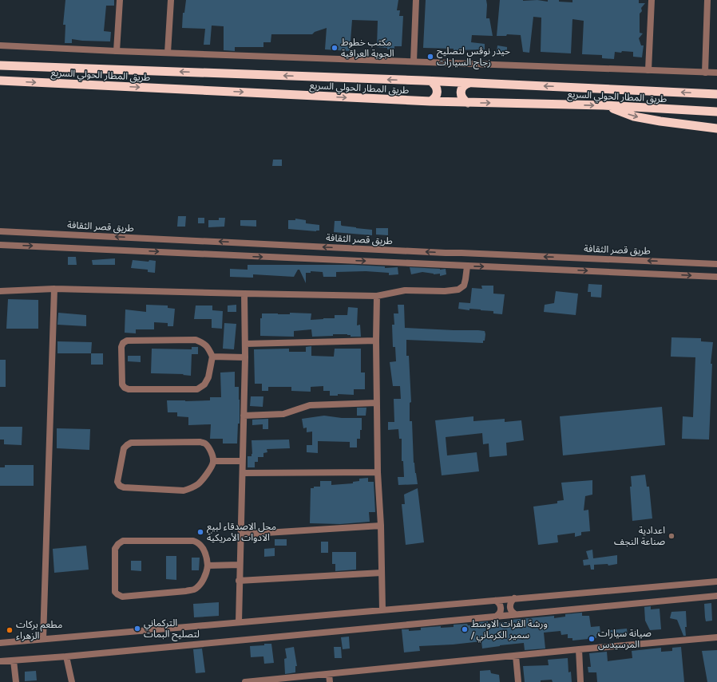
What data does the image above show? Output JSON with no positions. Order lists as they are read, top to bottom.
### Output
{
  "streets": {
    "highway": ["طريق المطار الحولي السريع"],
    "street": ["طريق قصر الثقافة"]
  },
  "places": [
    "مكتب خطوط الجوية العراقية",
    "حيدر نوڤس لتصليح زجاج السيارات",
    "محل الاصدقاء لبيع الادوات الأمريكية",
    "اعدادية صناعة النجف",
    "التركماني لتصليح البمات",
    "ورشة الفرات الاوسط / سمير الكرماني",
    "مطعم بركات الزهراء",
    "صيانة سيارات المرسيدس"
  ]
}
